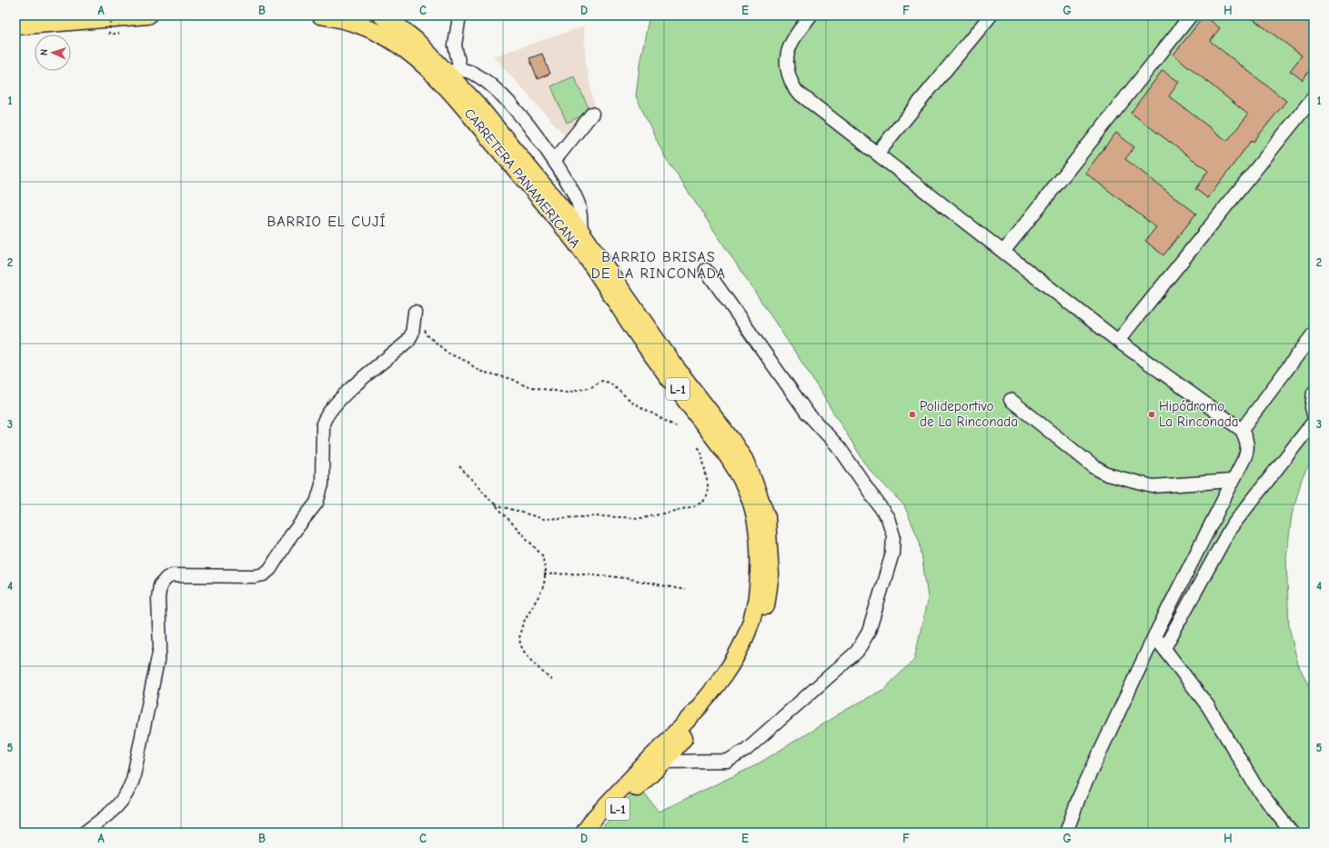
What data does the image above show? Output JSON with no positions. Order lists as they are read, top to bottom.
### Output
{
  "streets": {
    "main road": ["CARRETERA PANAMERICANA", "L-1"]
  },
  "districts": ["BARRIO EL CUJÍ", "BARRIO BRISAS DE LA RINCONADA"],
  "places": ["Polideportivo de La Rinconada", "Hipódromo La Rinconada"],
  "north": "left",
  "grid": {
    "columns": [
      "A",
      "B",
      "C",
      "D",
      "E",
      "F",
      "G",
      "H"
    ],
    "rows": [
      "1",
      "2",
      "3",
      "4",
      "5"
    ]
  }
}
